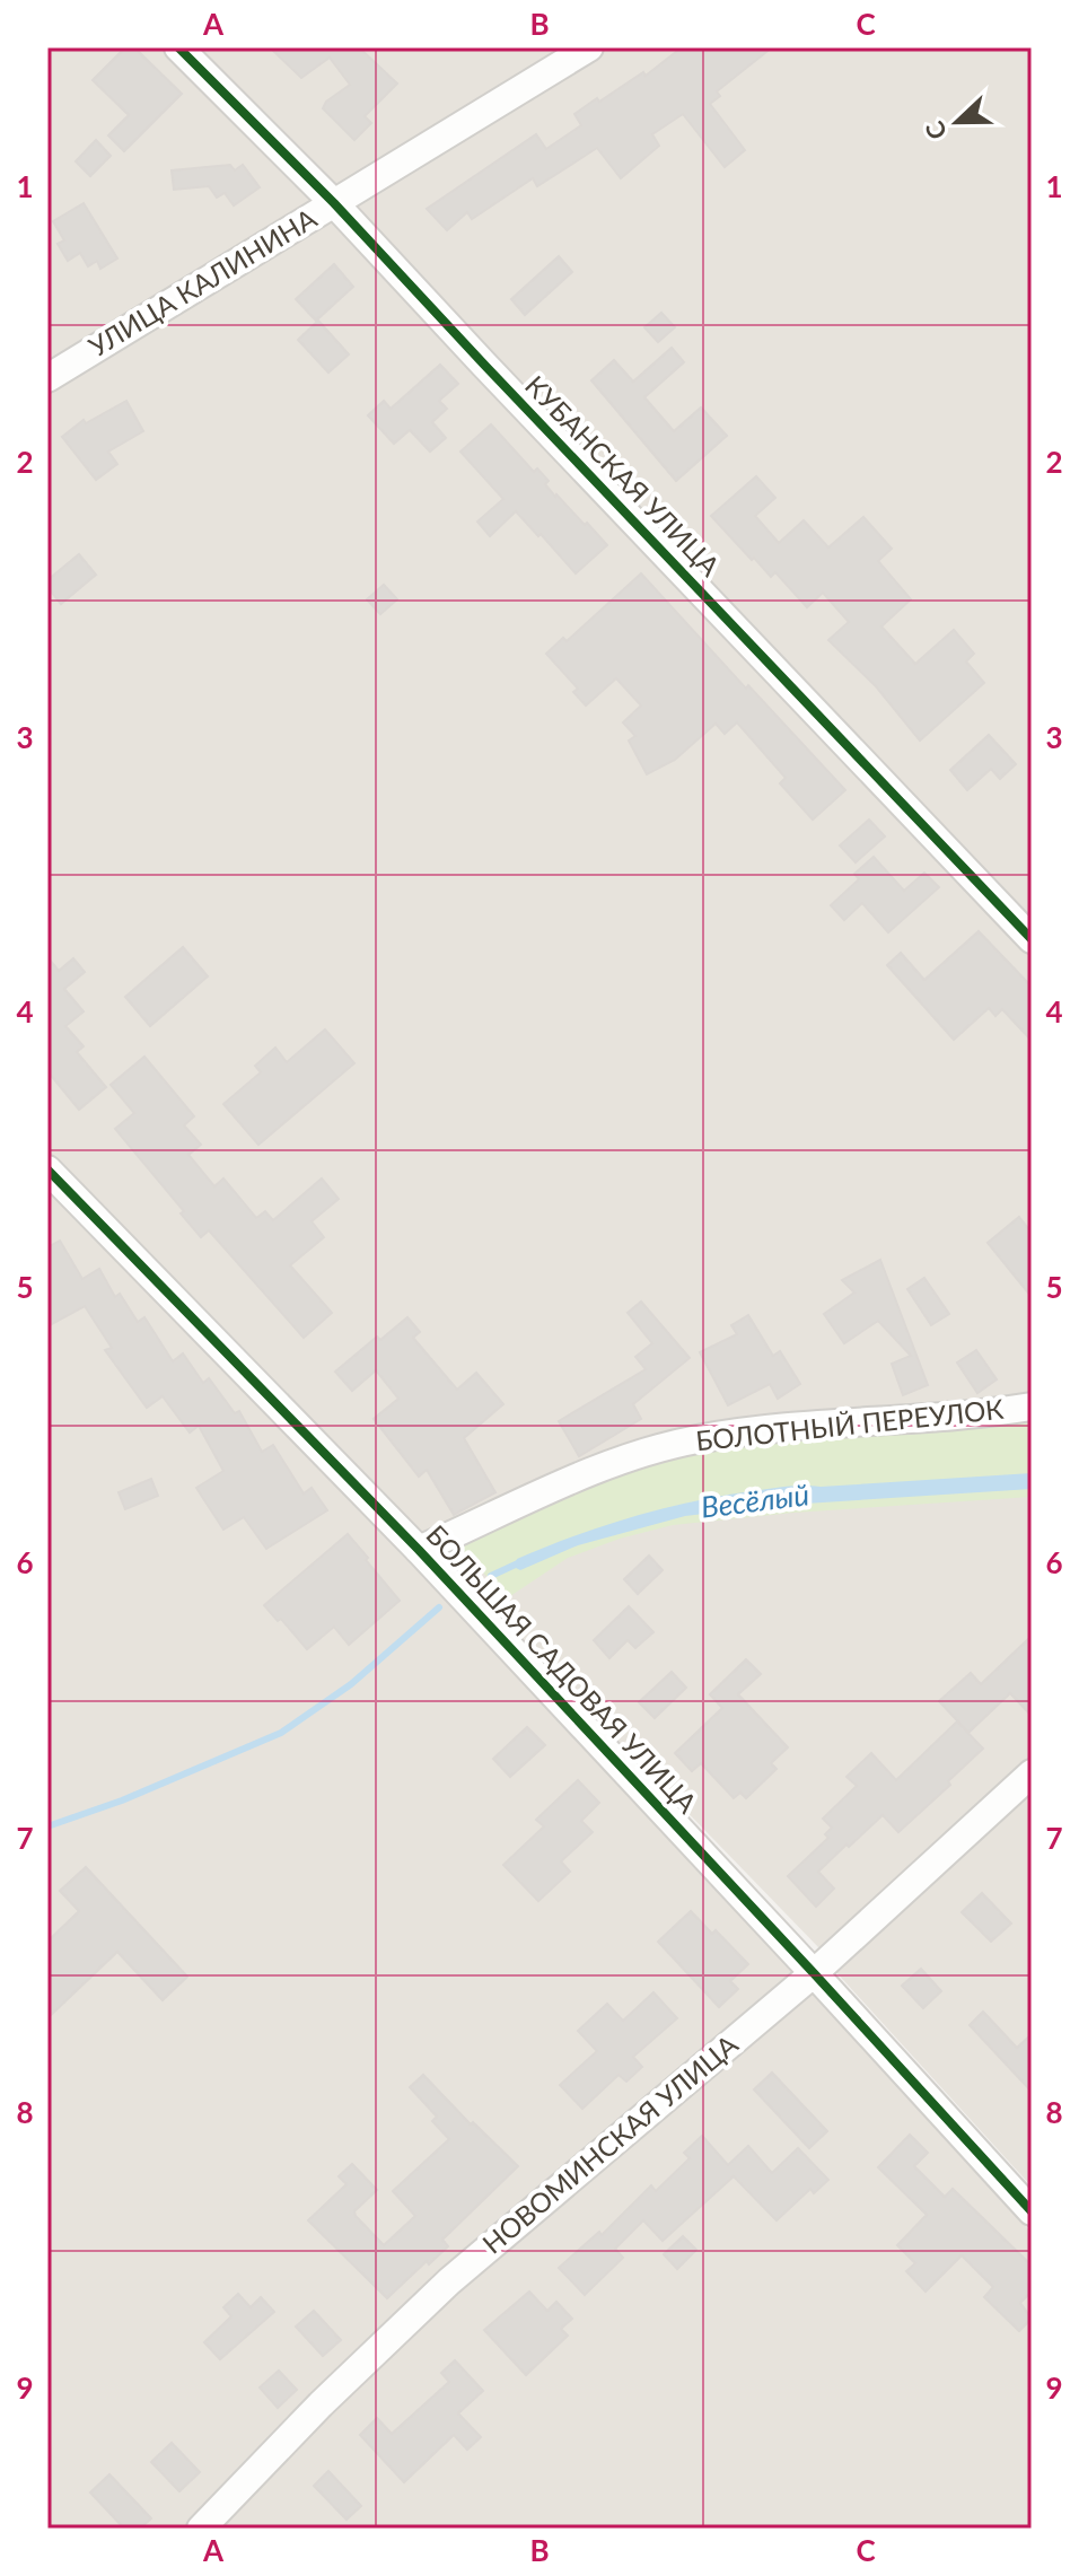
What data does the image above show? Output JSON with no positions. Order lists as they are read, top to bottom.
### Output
{
  "streets": {
    "street": [
      "УЛИЦА КАЛИНИНА",
      "КУБАНСКАЯ УЛИЦА",
      "БОЛОТНЫЙ ПЕРЕУЛОК",
      "БОЛЬШАЯ САДОВАЯ УЛИЦА",
      "НОВОМИНСКАЯ УЛИЦА"
    ]
  },
  "crossings": [
    ["УЛИЦА КАЛИНИНА", "КУБАНСКАЯ УЛИЦА"],
    ["БОЛОТНЫЙ ПЕРЕУЛОК", "БОЛЬШАЯ САДОВАЯ УЛИЦА"],
    ["БОЛЬШАЯ САДОВАЯ УЛИЦА", "НОВОМИНСКАЯ УЛИЦА"]
  ],
  "water": ["Весёлый"],
  "north": "left",
  "grid": {
    "columns": ["A", "B", "C"],
    "rows": [
      "1",
      "2",
      "3",
      "4",
      "5",
      "6",
      "7",
      "8",
      "9"
    ]
  }
}
